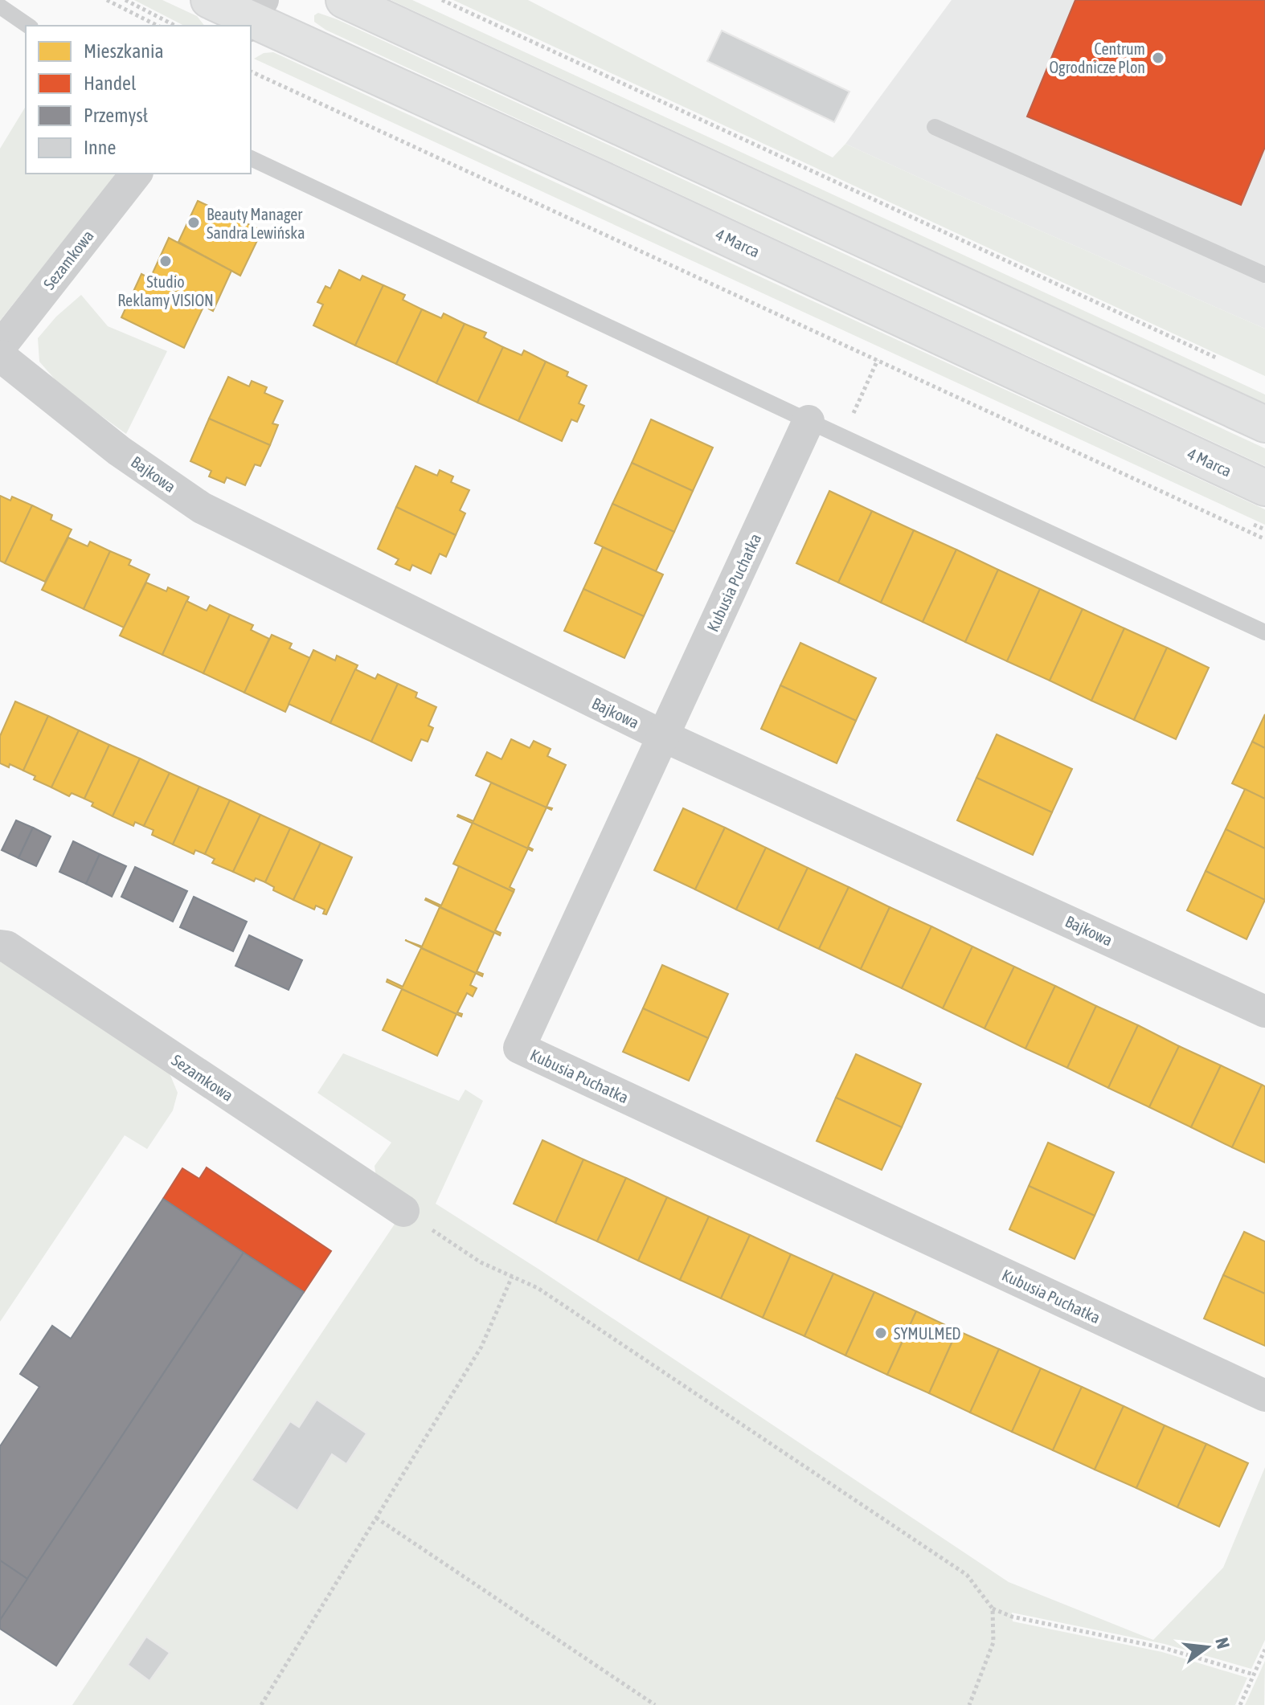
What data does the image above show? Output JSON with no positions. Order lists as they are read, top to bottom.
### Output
{
  "streets": {
    "main road": ["4 Marca"],
    "street": ["Sezamkowa", "Bajkowa", "Kubusia Puchatka"]
  },
  "crossings": [
    ["Bajkowa", "Kubusia Puchatka"]
  ],
  "places": [
    "Centrum Ogrodnicze Plon",
    "Beauty Manager Sandra Lewińska",
    "Studio Reklamy VISION",
    "SYMULMED"
  ],
  "legend": [
    "Mieszkania",
    "Handel",
    "Przemysł",
    "Inne"
  ],
  "north": "right"
}
